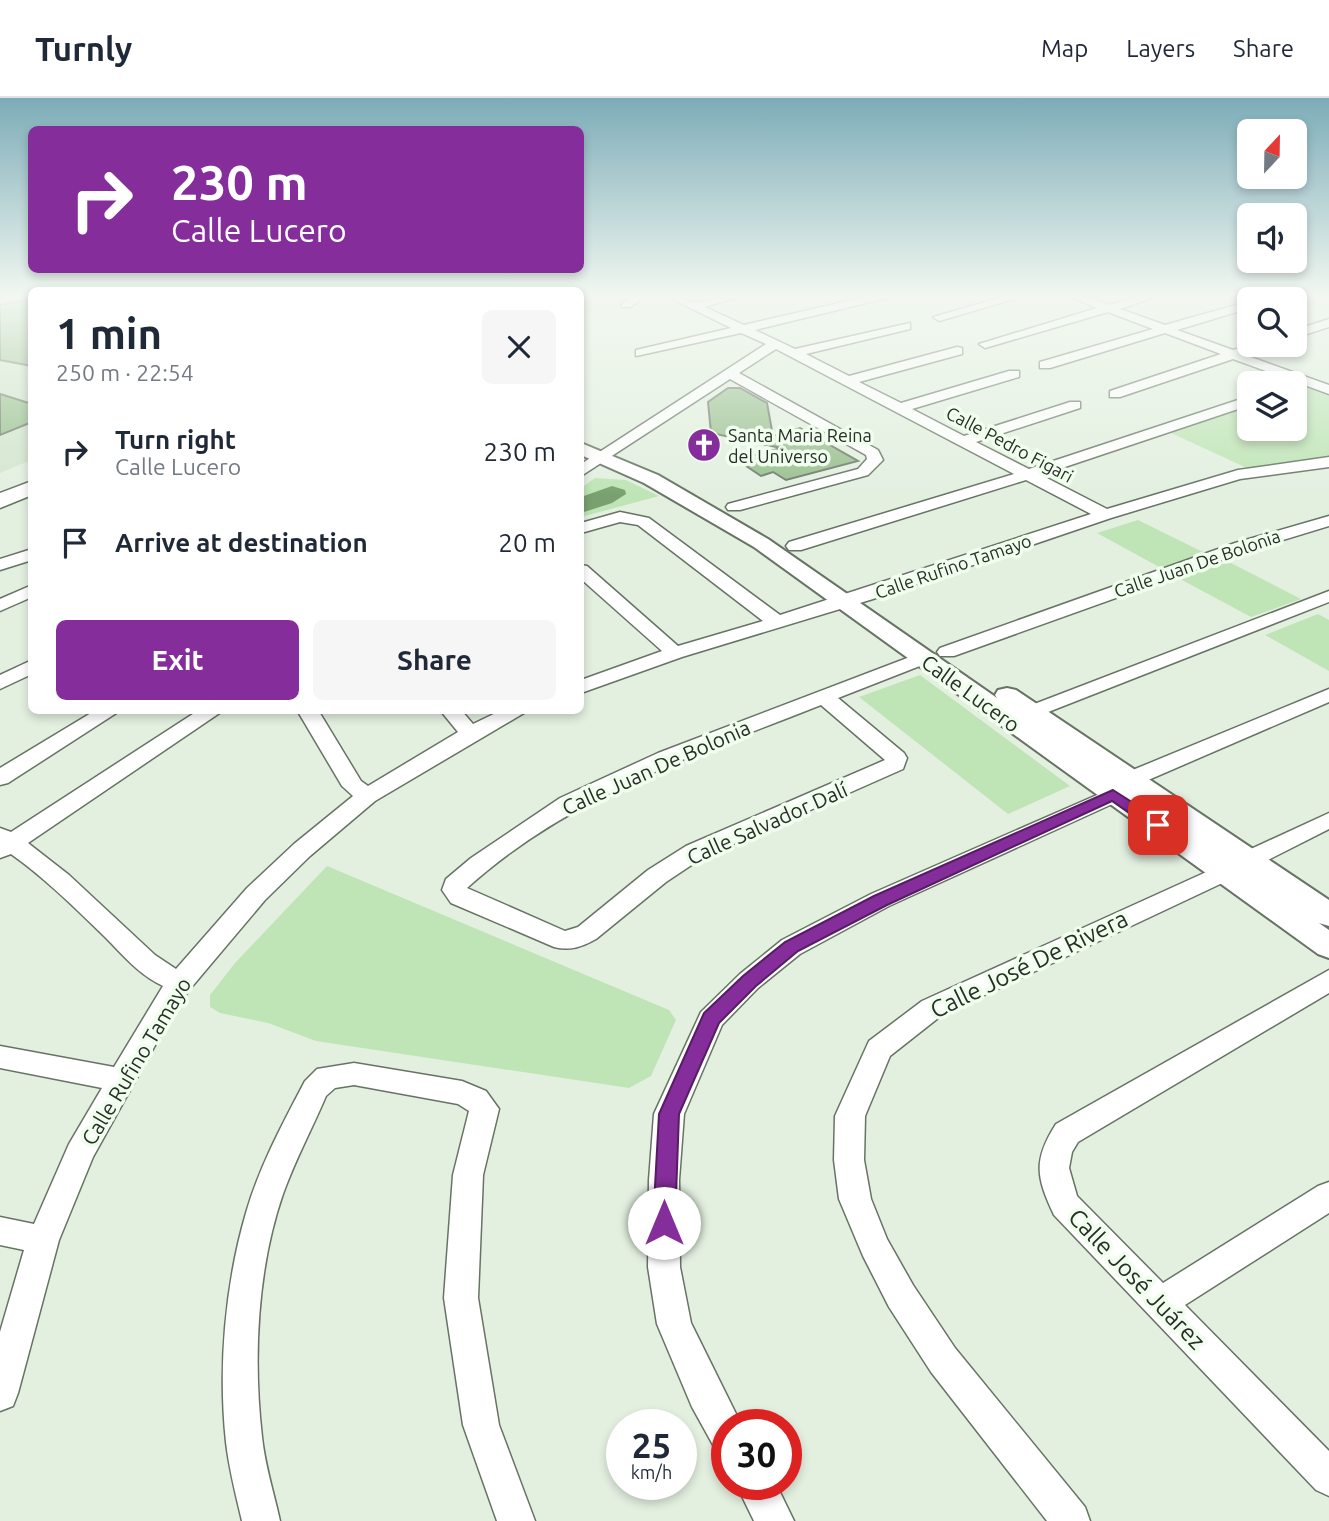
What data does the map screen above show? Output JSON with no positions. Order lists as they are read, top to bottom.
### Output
{
  "streets": {
    "street": [
      "Calle Pedro Figari",
      "Calle Juan De Bolonia",
      "Calle Rufino Tamayo",
      "Calle Lucero",
      "Calle Salvador Dalí",
      "Calle José De Rivera",
      "Calle José Juárez"
    ]
  },
  "crossings": [
    ["Calle Pedro Figari", "Calle Rufino Tamayo"],
    ["Calle Juan De Bolonia", "Calle Lucero"],
    ["Calle Juan De Bolonia", "Calle Salvador Dalí"],
    ["Calle Rufino Tamayo", "Calle Lucero"],
    ["Calle Lucero", "Calle José De Rivera"]
  ],
  "places": {
    "church": ["Santa Maria Reina del Universo"]
  },
  "north": "top",
  "page": {
    "header": "Turnly",
    "nav": ["Map", "Layers", "Share"],
    "turn": ["230 m", "Calle Lucero"],
    "heading": ["1 min", "250 m · 22:54"],
    "list": [
      {
        "name": "Turn right",
        "note": "Calle Lucero",
        "value": "230 m"
      },
      {
        "name": "Arrive at destination",
        "value": "20 m"
      }
    ],
    "buttons": ["Exit", "Share"],
    "speed": "25 km/h",
    "limit": "30"
  }
}
